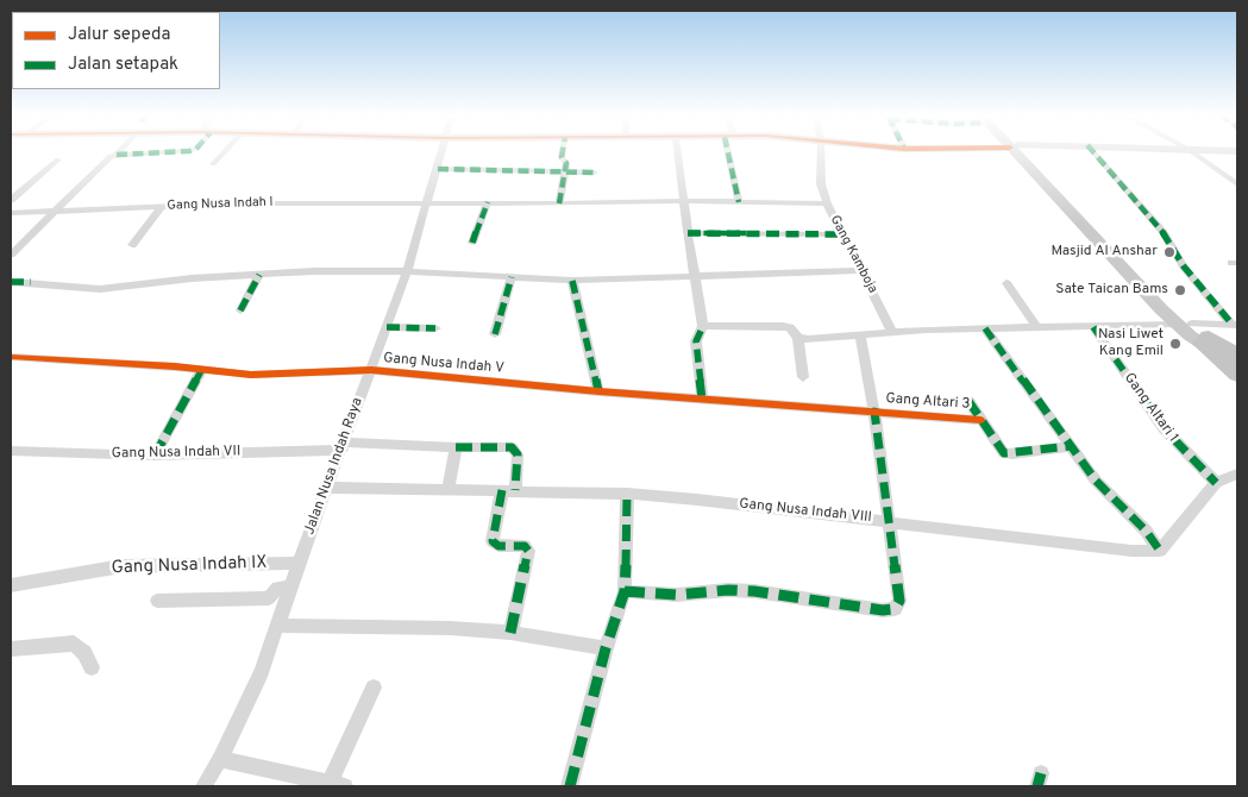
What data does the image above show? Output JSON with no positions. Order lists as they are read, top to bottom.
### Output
{
  "streets": {
    "street": [
      "Gang Nusa Indah I",
      "Gang Kamboja",
      "Gang Nusa Indah V",
      "Gang Altari 3",
      "Gang Altari 1",
      "Gang Nusa Indah VII",
      "Jalan Nusa Indah Raya",
      "Gang Nusa Indah VIII",
      "Gang Nusa Indah IX"
    ]
  },
  "crossings": [
    ["Gang Nusa Indah I", "Gang Kamboja"],
    ["Gang Nusa Indah I", "Jalan Nusa Indah Raya"],
    ["Gang Nusa Indah V", "Gang Altari 3"],
    ["Gang Nusa Indah V", "Jalan Nusa Indah Raya"],
    ["Gang Nusa Indah VII", "Jalan Nusa Indah Raya"],
    ["Jalan Nusa Indah Raya", "Gang Nusa Indah VIII"],
    ["Jalan Nusa Indah Raya", "Gang Nusa Indah IX"]
  ],
  "places": ["Masjid Al Anshar", "Sate Taican Bams", "Nasi Liwet Kang Emil"],
  "legend": ["Jalur sepeda", "Jalan setapak"]
}
